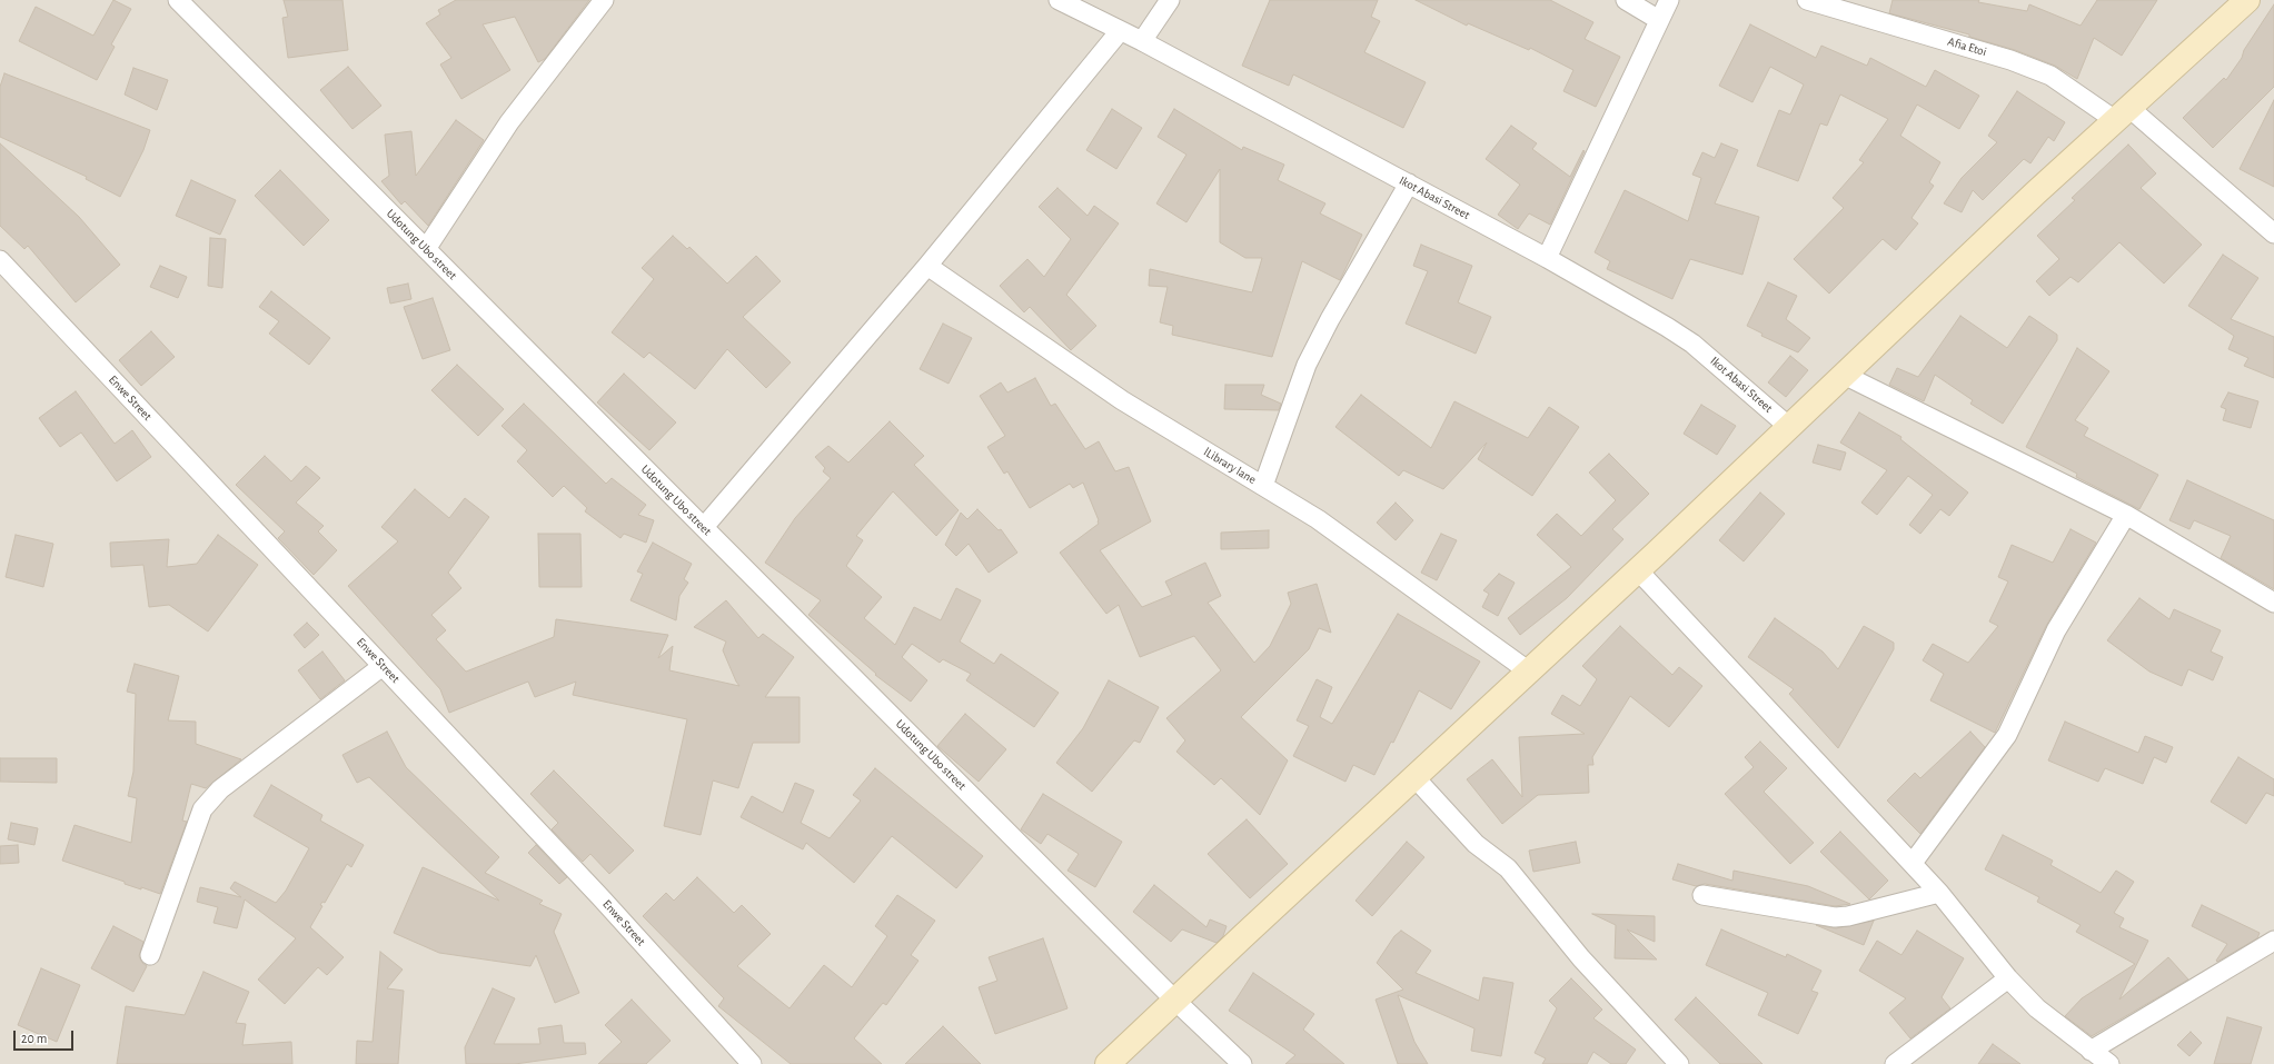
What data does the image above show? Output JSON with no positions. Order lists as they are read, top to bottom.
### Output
{
  "streets": {
    "street": [
      "Afia Etoi",
      "Ikot Abasi Street",
      "Udotung Ubo street",
      "Enwe Street",
      "lLibrary lane"
    ]
  },
  "scale_bar": "20 m"
}
